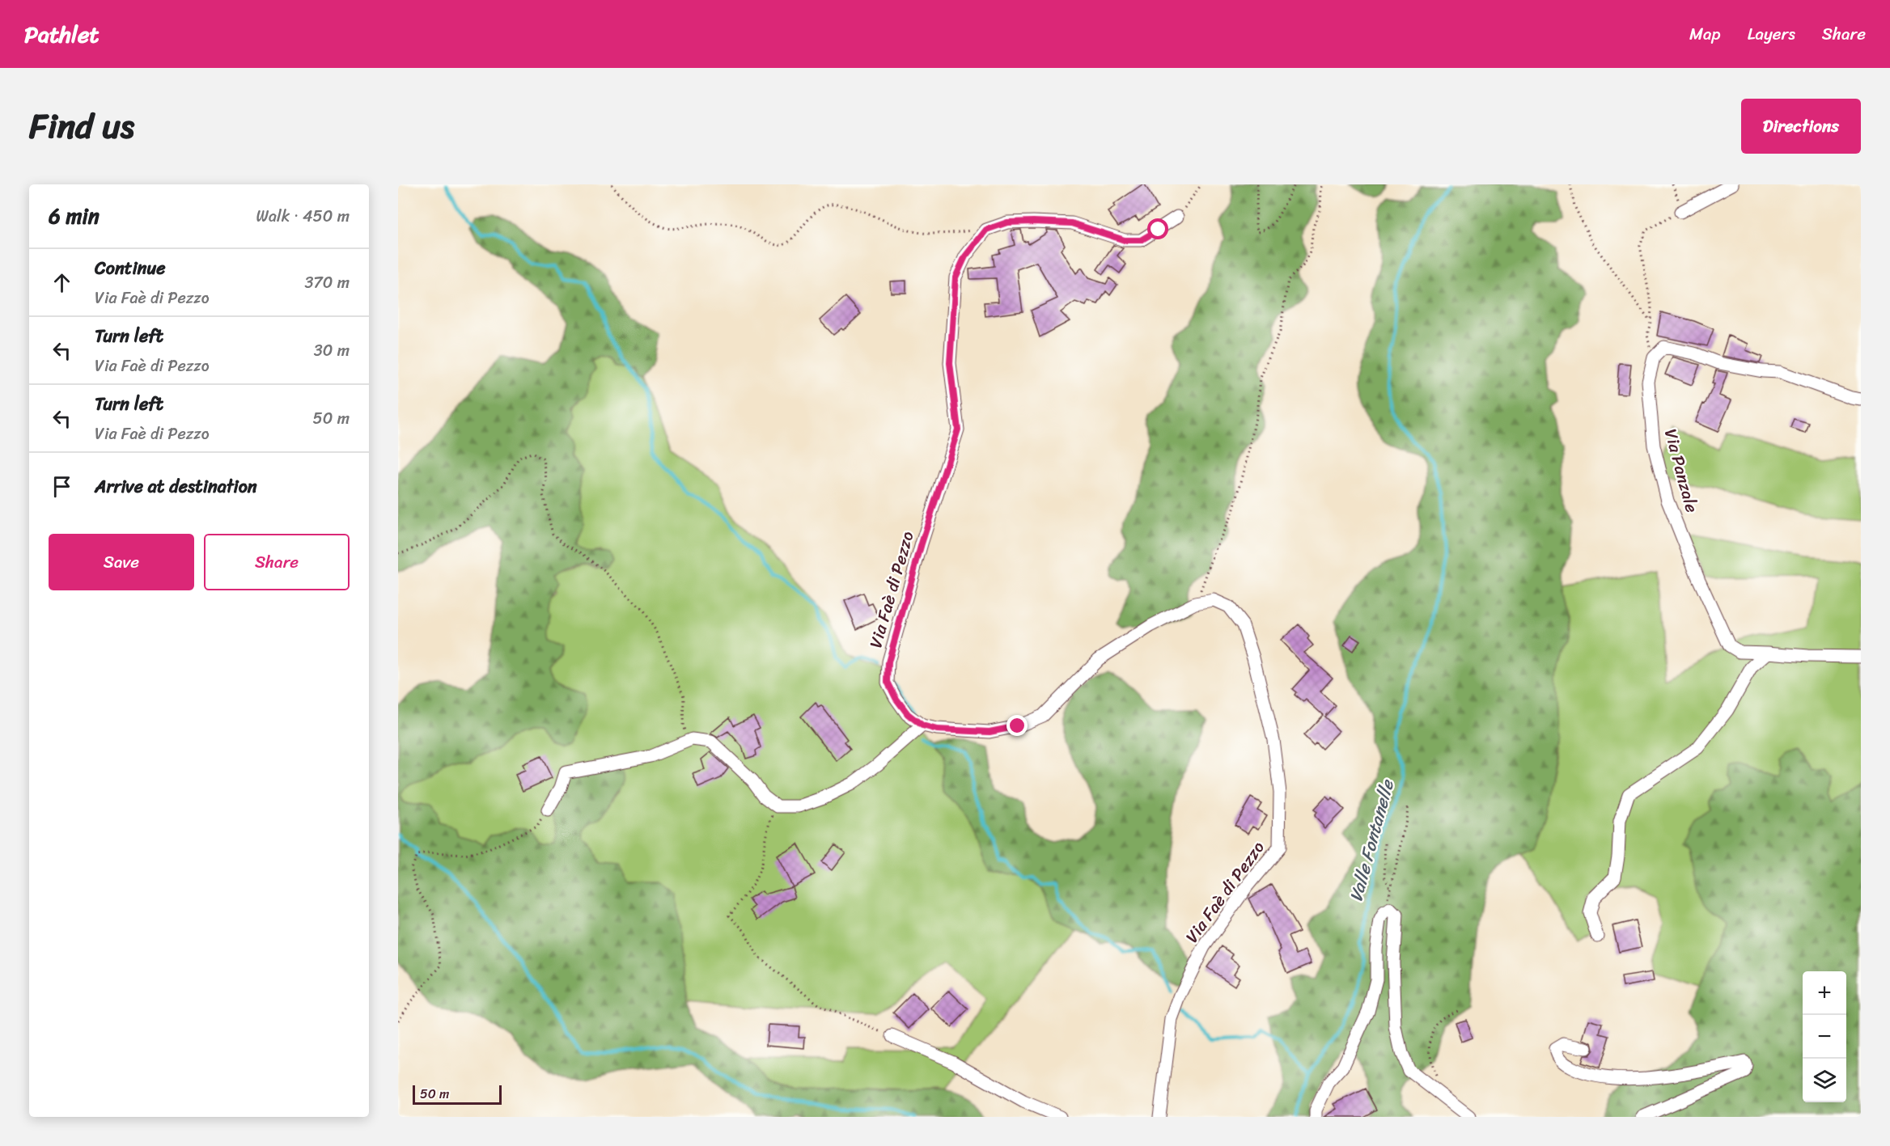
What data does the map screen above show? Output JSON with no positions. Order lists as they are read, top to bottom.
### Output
{
  "streets": {
    "street": ["Via Panzale", "Via Faè di Pezzo"]
  },
  "water": ["Valle Fontanelle"],
  "scale_bar": "50 m",
  "page": {
    "header": "Pathlet",
    "nav": ["Map", "Layers", "Share"],
    "title": "Find us",
    "buttons": [
      "Directions",
      ["Save", "Share"]
    ],
    "heading": ["6 min", "Walk · 450 m"],
    "list": [
      ["Continue", "Via Faè di Pezzo", "370 m"],
      ["Turn left", "Via Faè di Pezzo", "30 m"],
      ["Turn left", "Via Faè di Pezzo", "50 m"],
      "Arrive at destination"
    ],
    "map_buttons": ["+", "−"],
    "scale": "50 m"
  }
}
